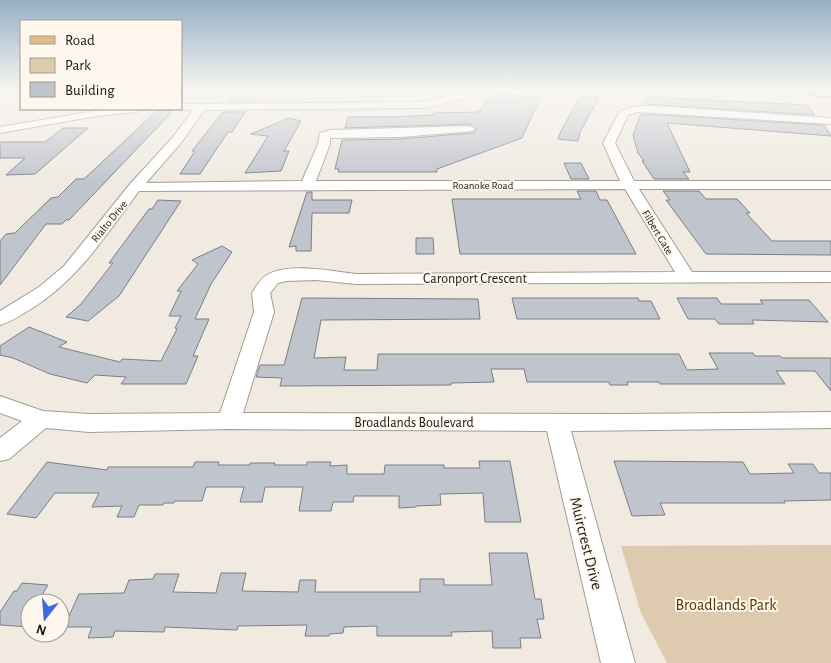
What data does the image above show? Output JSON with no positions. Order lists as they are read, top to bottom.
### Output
{
  "streets": {
    "street": [
      "Roanoke Road",
      "Rialto Drive",
      "Filbert Gate",
      "Caronport Crescent",
      "Broadlands Boulevard",
      "Muircrest Drive"
    ]
  },
  "crossings": [
    ["Roanoke Road", "Rialto Drive"],
    ["Roanoke Road", "Filbert Gate"],
    ["Filbert Gate", "Caronport Crescent"],
    ["Caronport Crescent", "Broadlands Boulevard"],
    ["Broadlands Boulevard", "Muircrest Drive"]
  ],
  "parks": ["Broadlands Park"],
  "legend": ["Road", "Park", "Building"],
  "north": "bottom"
}
